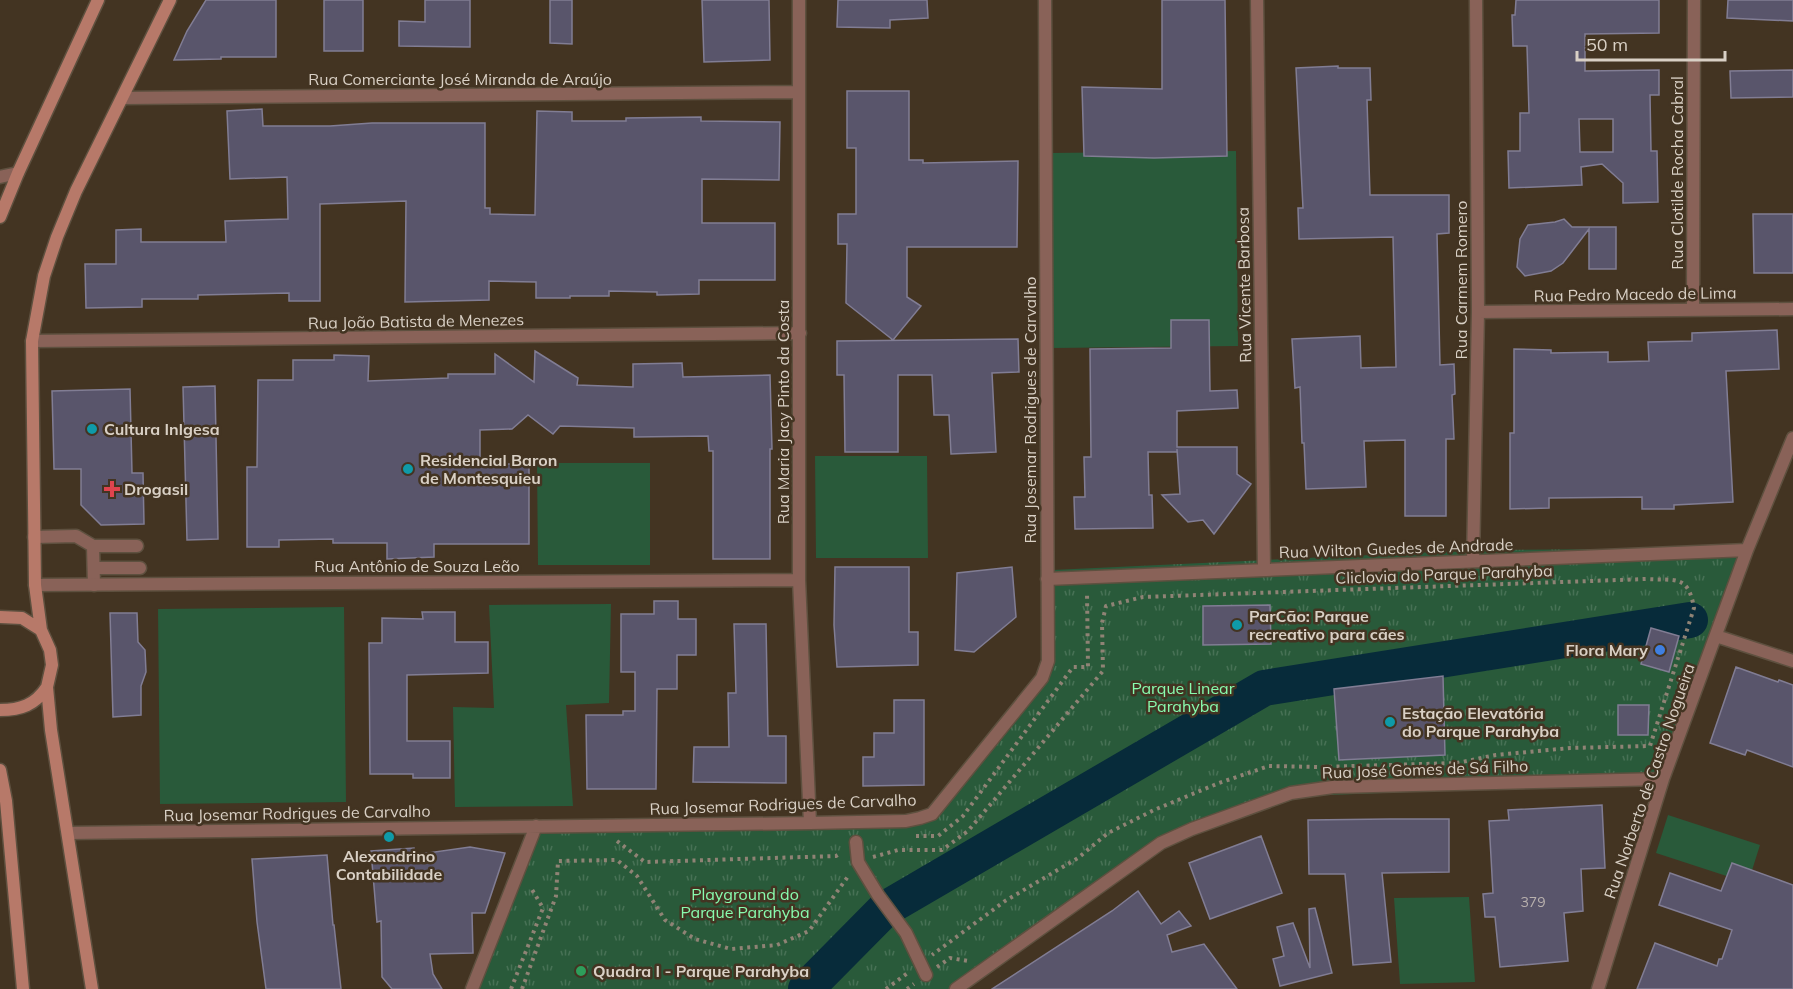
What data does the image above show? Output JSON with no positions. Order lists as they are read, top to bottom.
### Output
{
  "streets": {
    "street": [
      "Rua Comerciante José Miranda de Araújo",
      "Rua Clotilde Rocha Cabral",
      "Rua Carmem Romero",
      "Rua Vicente Barbosa",
      "Rua Pedro Macedo de Lima",
      "Rua João Batista de Menezes",
      "Rua Josemar Rodrigues de Carvalho",
      "Rua Maria Jacy Pinto da Costa",
      "Rua Wilton Guedes de Andrade",
      "Rua Antônio de Souza Leão",
      "Rua José Gomes de Sá Filho",
      "Rua Norberto de Castro Nogueira"
    ],
    "path": ["Cliclovia do Parque Parahyba"]
  },
  "crossings": [
    ["Rua Comerciante José Miranda de Araújo", "Rua Maria Jacy Pinto da Costa"],
    ["Rua Clotilde Rocha Cabral", "Rua Pedro Macedo de Lima"],
    ["Rua Carmem Romero", "Rua Pedro Macedo de Lima"],
    ["Rua Carmem Romero", "Rua Wilton Guedes de Andrade"],
    ["Rua Vicente Barbosa", "Rua Wilton Guedes de Andrade"],
    ["Rua João Batista de Menezes", "Rua Maria Jacy Pinto da Costa"],
    ["Rua Josemar Rodrigues de Carvalho", "Rua Maria Jacy Pinto da Costa"],
    ["Rua Josemar Rodrigues de Carvalho", "Rua Wilton Guedes de Andrade"],
    ["Rua Maria Jacy Pinto da Costa", "Rua Antônio de Souza Leão"],
    ["Rua Wilton Guedes de Andrade", "Rua Norberto de Castro Nogueira"],
    ["Rua José Gomes de Sá Filho", "Rua Norberto de Castro Nogueira"]
  ],
  "parks": ["Parque Linear Parahyba", "Playground do Parque Parahyba"],
  "places": {
    "other": [
      "Cultura Inlgesa",
      "Residencial Baron de Montesquieu",
      "ParCão: Parque recreativo para cães",
      "Flora Mary",
      "Estação Elevatória do Parque Parahyba",
      "Alexandrino Contabilidade",
      "Quadra I - Parque Parahyba"
    ],
    "health": ["Drogasil"]
  },
  "house_numbers": ["379"],
  "scale_bar": "50 m"
}
